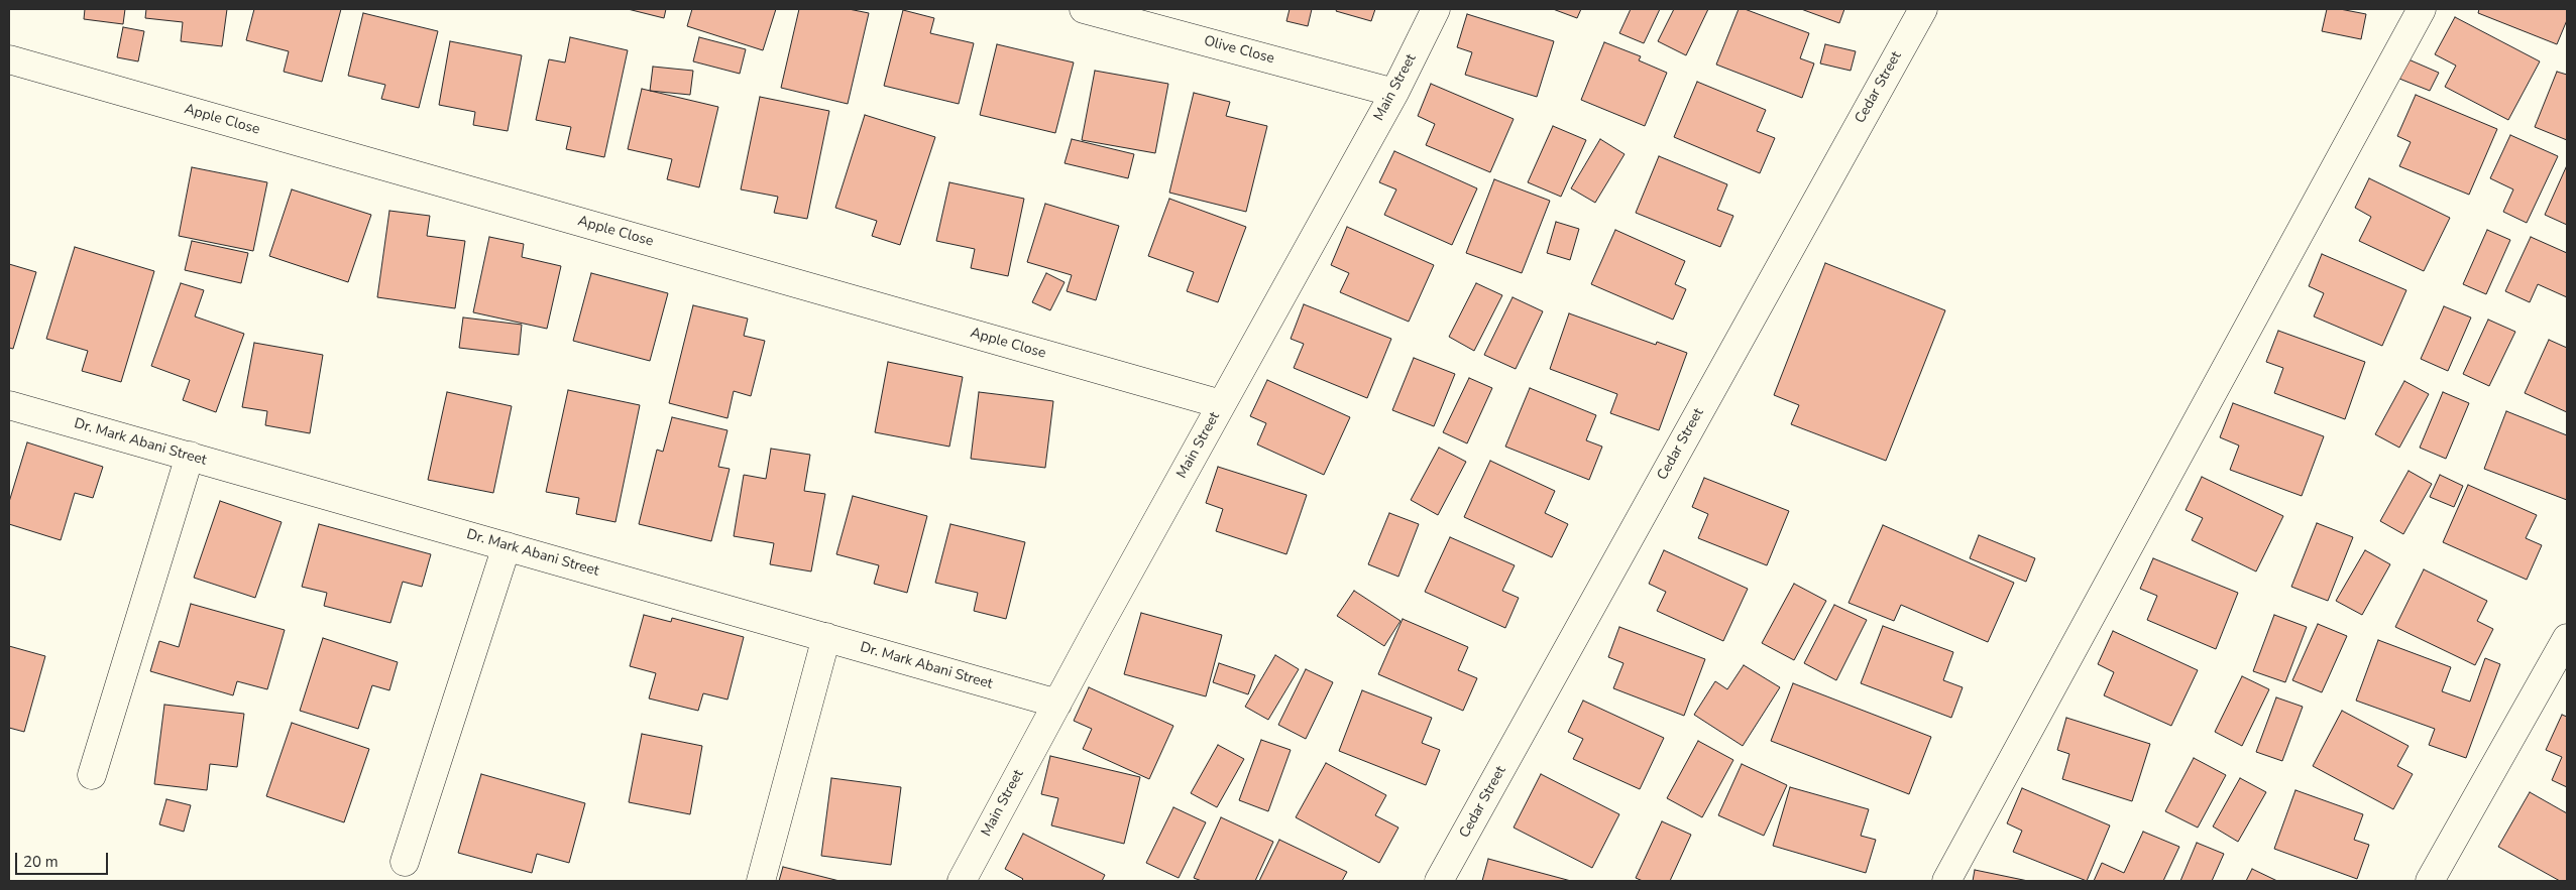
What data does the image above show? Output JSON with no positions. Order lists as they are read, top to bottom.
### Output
{
  "streets": {
    "street": [
      "Olive Close",
      "Main Street",
      "Cedar Street",
      "Apple Close",
      "Dr. Mark Abani Street"
    ]
  },
  "crossings": [
    ["Olive Close", "Main Street"],
    ["Main Street", "Apple Close"],
    ["Main Street", "Dr. Mark Abani Street"]
  ],
  "scale_bar": "20 m"
}
